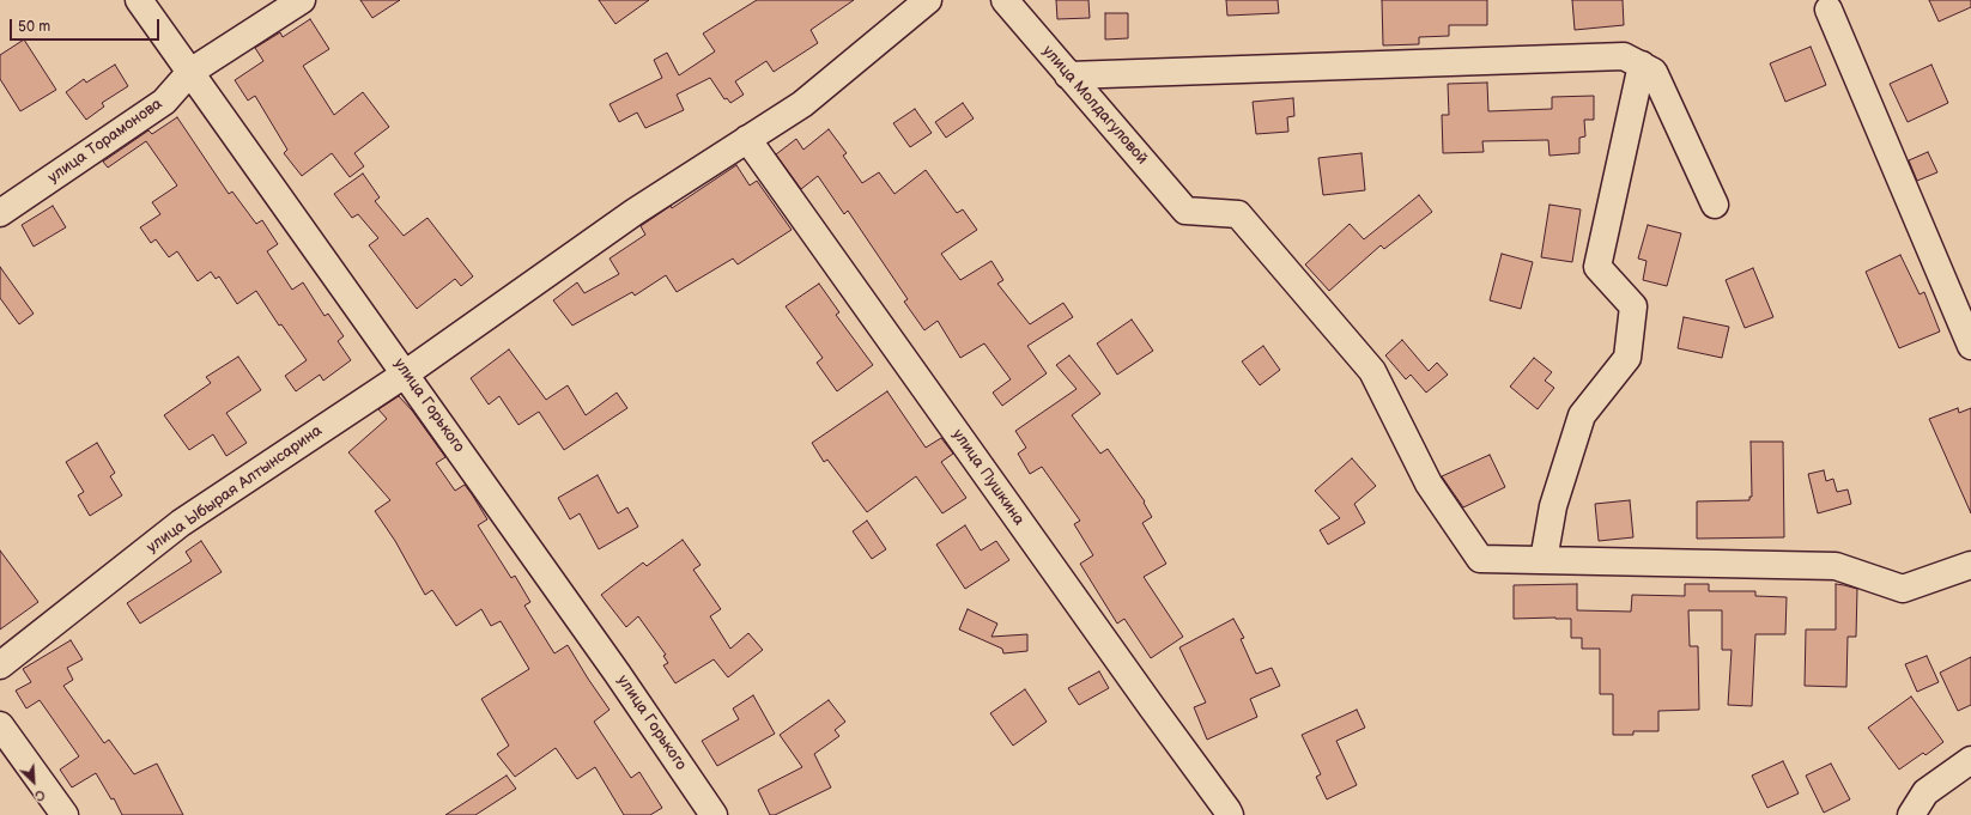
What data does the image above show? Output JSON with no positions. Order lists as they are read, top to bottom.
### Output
{
  "streets": {
    "street": [
      "улица Молдагуловой",
      "улица Торамонова",
      "улица Горького",
      "улица Пушкина",
      "улица Ыбырая Алтынсарина"
    ]
  },
  "crossings": [
    ["улица Торамонова", "улица Горького"],
    ["улица Горького", "улица Ыбырая Алтынсарина"],
    ["улица Пушкина", "улица Ыбырая Алтынсарина"]
  ],
  "scale_bar": "50 m",
  "north": "bottom right"
}
